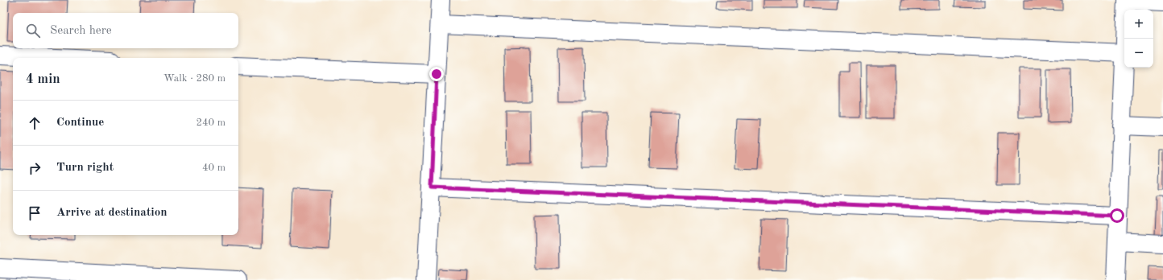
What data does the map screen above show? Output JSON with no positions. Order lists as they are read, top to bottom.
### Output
{
  "page": {
    "map_buttons": ["+", "−"],
    "search": "Search here",
    "heading": ["4 min", "Walk · 280 m"],
    "list": [
      ["Continue", "240 m"],
      ["Turn right", "40 m"],
      "Arrive at destination"
    ]
  }
}
